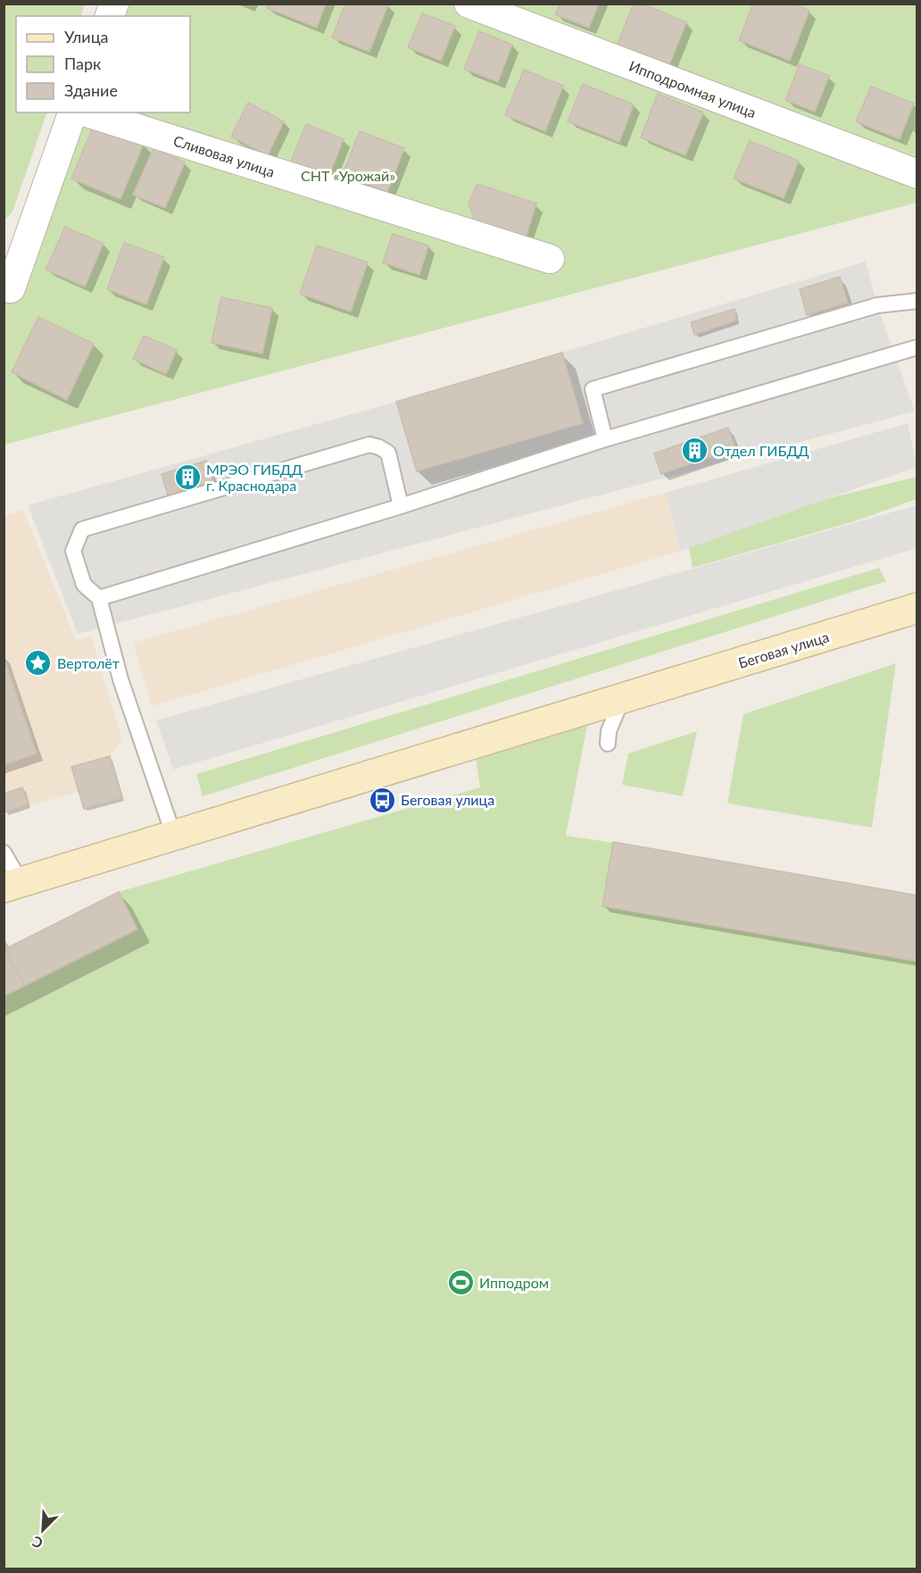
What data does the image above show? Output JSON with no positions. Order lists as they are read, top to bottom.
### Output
{
  "streets": {
    "street": ["Ипподромная улица", "Сливовая улица", "Беговая улица"]
  },
  "parks": ["СНТ «Урожай»"],
  "places": {
    "building": ["Отдел ГИБДД", "МРЭО ГИБДД г. Краснодара"],
    "place": ["Вертолёт"],
    "bus stop": ["Беговая улица"],
    "sports": ["Ипподром"]
  },
  "legend": ["Улица", "Парк", "Здание"],
  "north": "bottom left"
}
